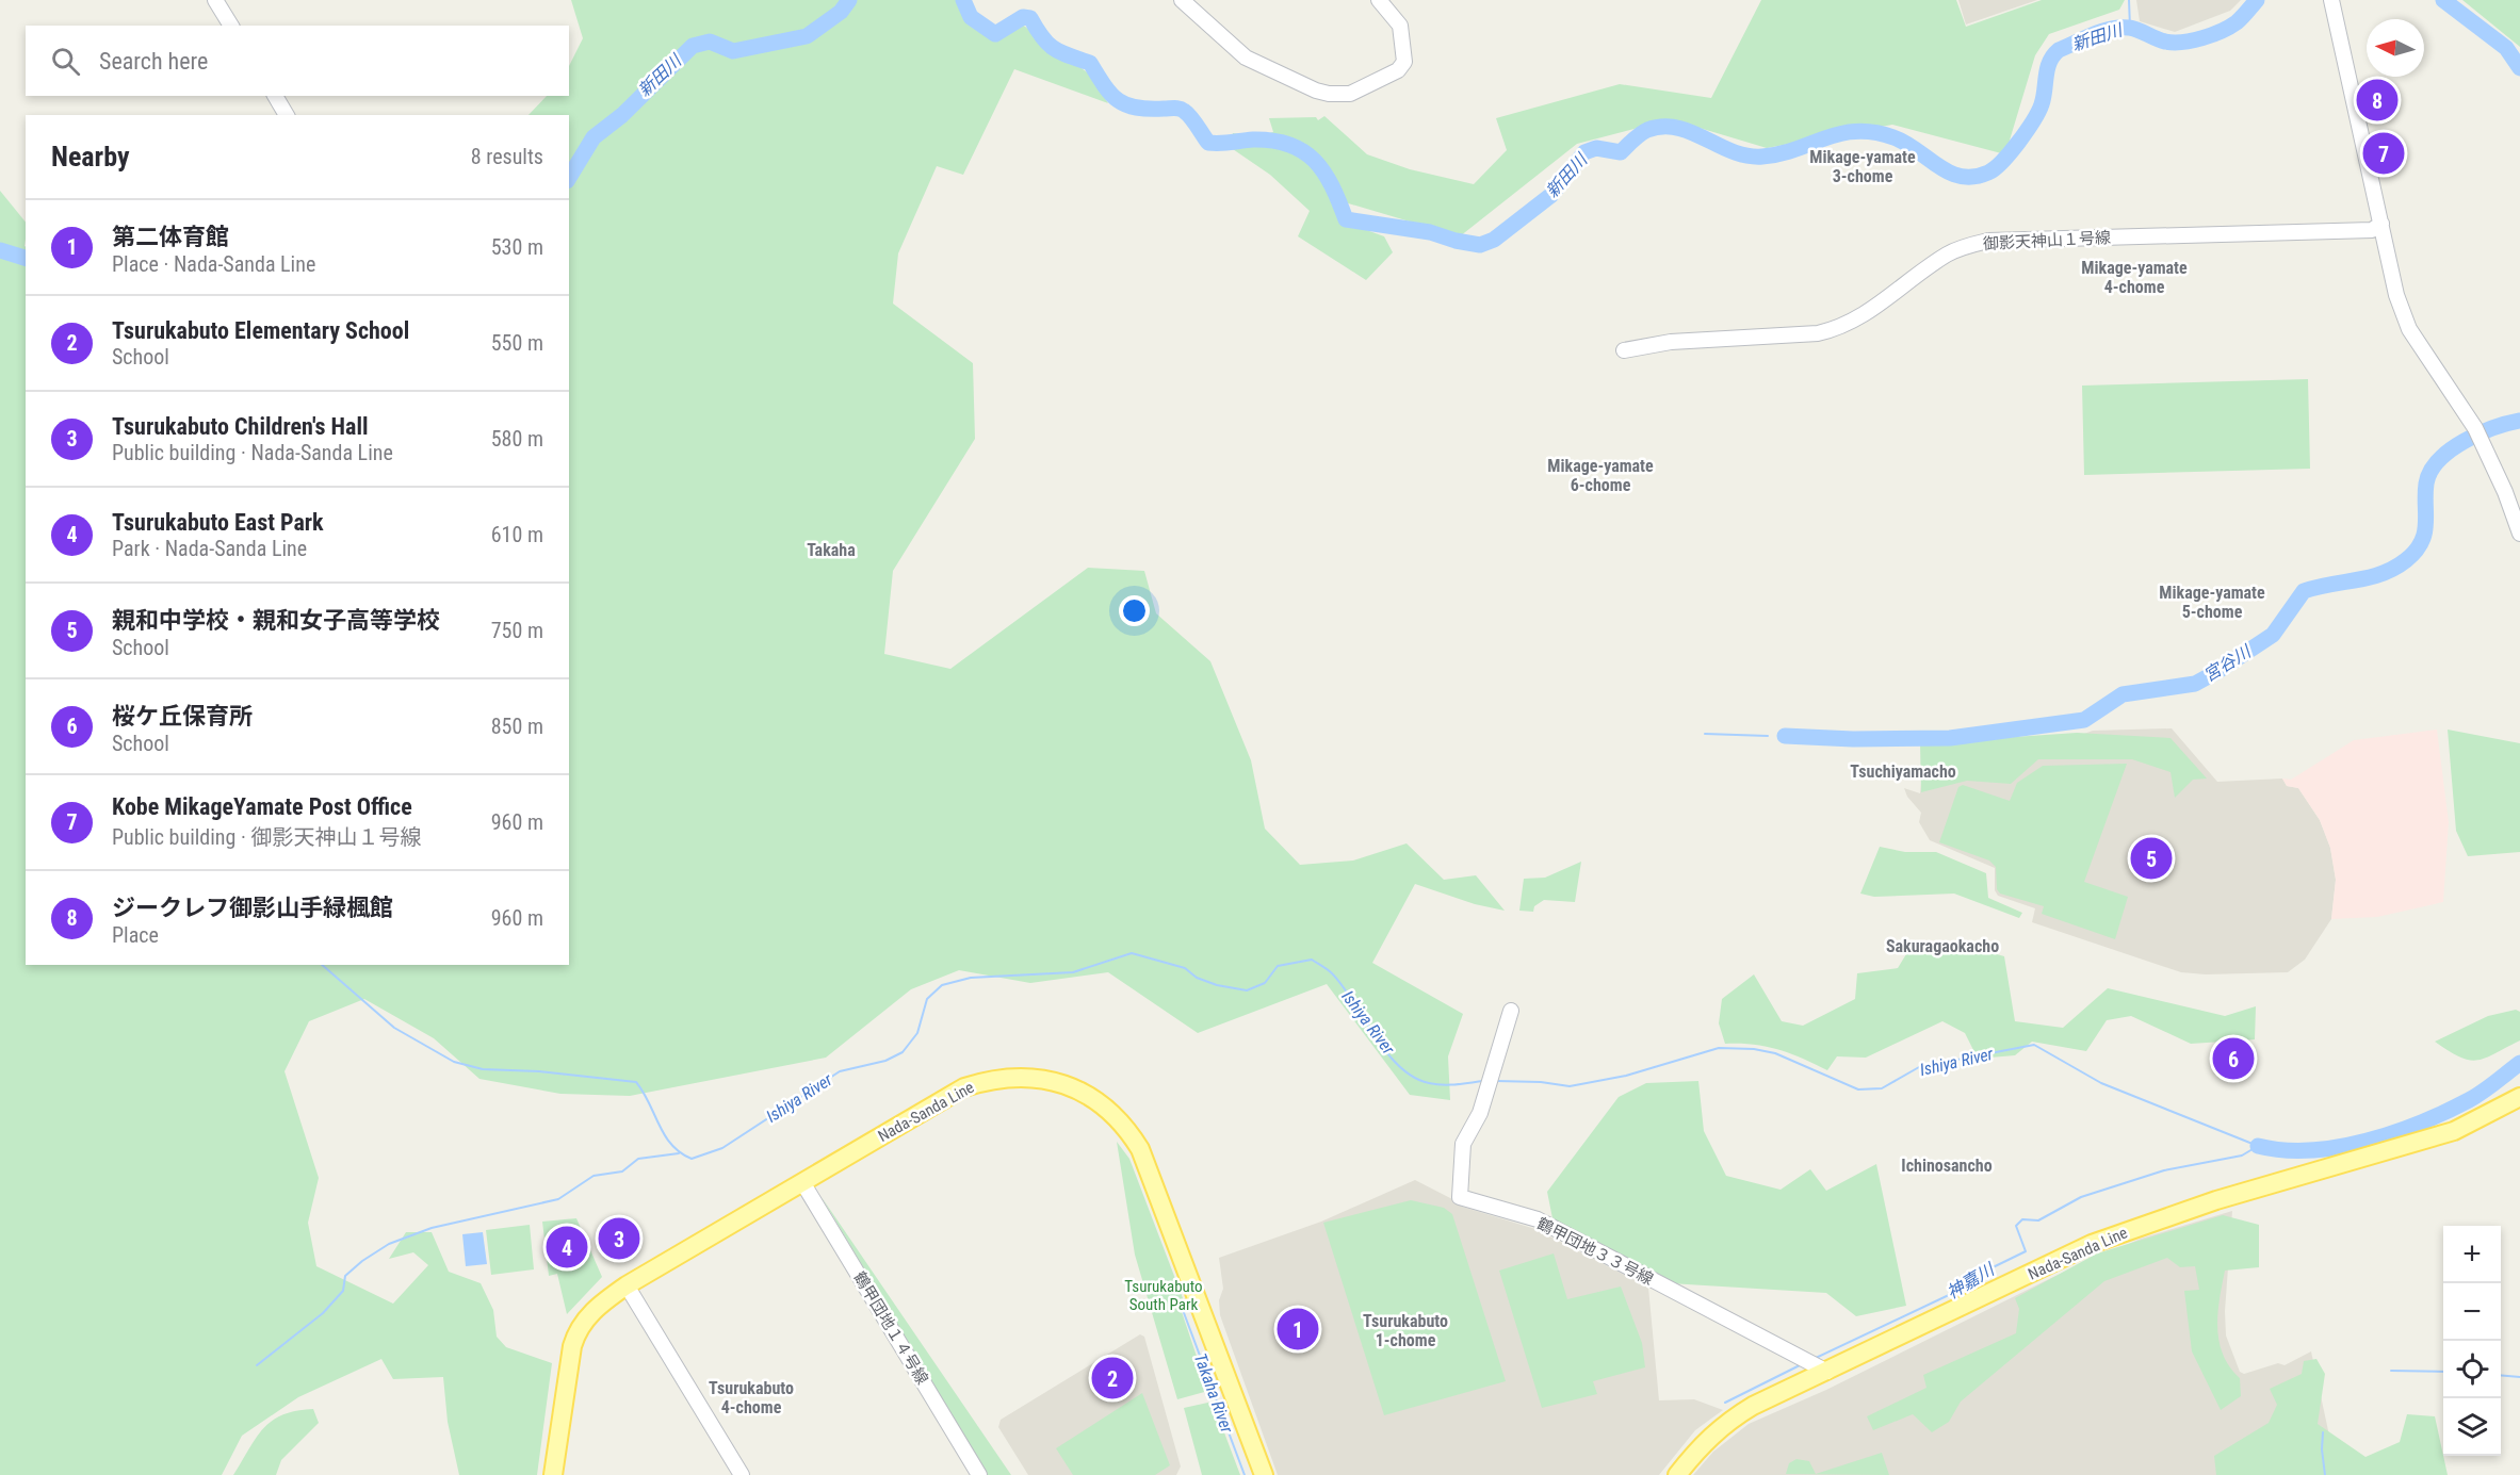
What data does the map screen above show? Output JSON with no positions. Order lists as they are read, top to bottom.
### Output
{
  "streets": {
    "main road": ["Nada-Sanda Line"],
    "street": ["御影天神山１号線", "鶴甲団地３３号線", "鶴甲団地１４号線"]
  },
  "crossings": [
    ["Nada-Sanda Line", "鶴甲団地３３号線"],
    ["Nada-Sanda Line", "鶴甲団地１４号線"]
  ],
  "districts": [
    "Mikage-yamate 3-chome",
    "Mikage-yamate 4-chome",
    "Mikage-yamate 6-chome",
    "Takaha",
    "Mikage-yamate 5-chome",
    "Tsuchiyamacho",
    "Sakuragaokacho",
    "Ichinosancho",
    "Tsurukabuto 1-chome",
    "Tsurukabuto 4-chome"
  ],
  "water": [
    "新田川",
    "宮谷川",
    "Ishiya River",
    "神嘉川",
    "Takaha River"
  ],
  "parks": ["Tsurukabuto South Park"],
  "north": "left",
  "page": {
    "search": "Search here",
    "pins": [
      "8",
      "7",
      "5",
      "6",
      "3",
      "4",
      "1",
      "2"
    ],
    "heading": ["Nearby", "8 results"],
    "list": [
      {
        "mark": "1",
        "name": "第二体育館",
        "note": "Place · Nada-Sanda Line",
        "value": "530 m"
      },
      {
        "mark": "2",
        "name": "Tsurukabuto Elementary School",
        "note": "School",
        "value": "550 m"
      },
      {
        "mark": "3",
        "name": "Tsurukabuto Children's Hall",
        "note": "Public building · Nada-Sanda Line",
        "value": "580 m"
      },
      {
        "mark": "4",
        "name": "Tsurukabuto East Park",
        "note": "Park · Nada-Sanda Line",
        "value": "610 m"
      },
      {
        "mark": "5",
        "name": "親和中学校・親和女子高等学校",
        "note": "School",
        "value": "750 m"
      },
      {
        "mark": "6",
        "name": "桜ケ丘保育所",
        "note": "School",
        "value": "850 m"
      },
      {
        "mark": "7",
        "name": "Kobe MikageYamate Post Office",
        "note": "Public building · 御影天神山１号線",
        "value": "960 m"
      },
      {
        "mark": "8",
        "name": "ジークレフ御影山手緑楓館",
        "note": "Place",
        "value": "960 m"
      }
    ],
    "map_buttons": ["+", "−"]
  }
}
